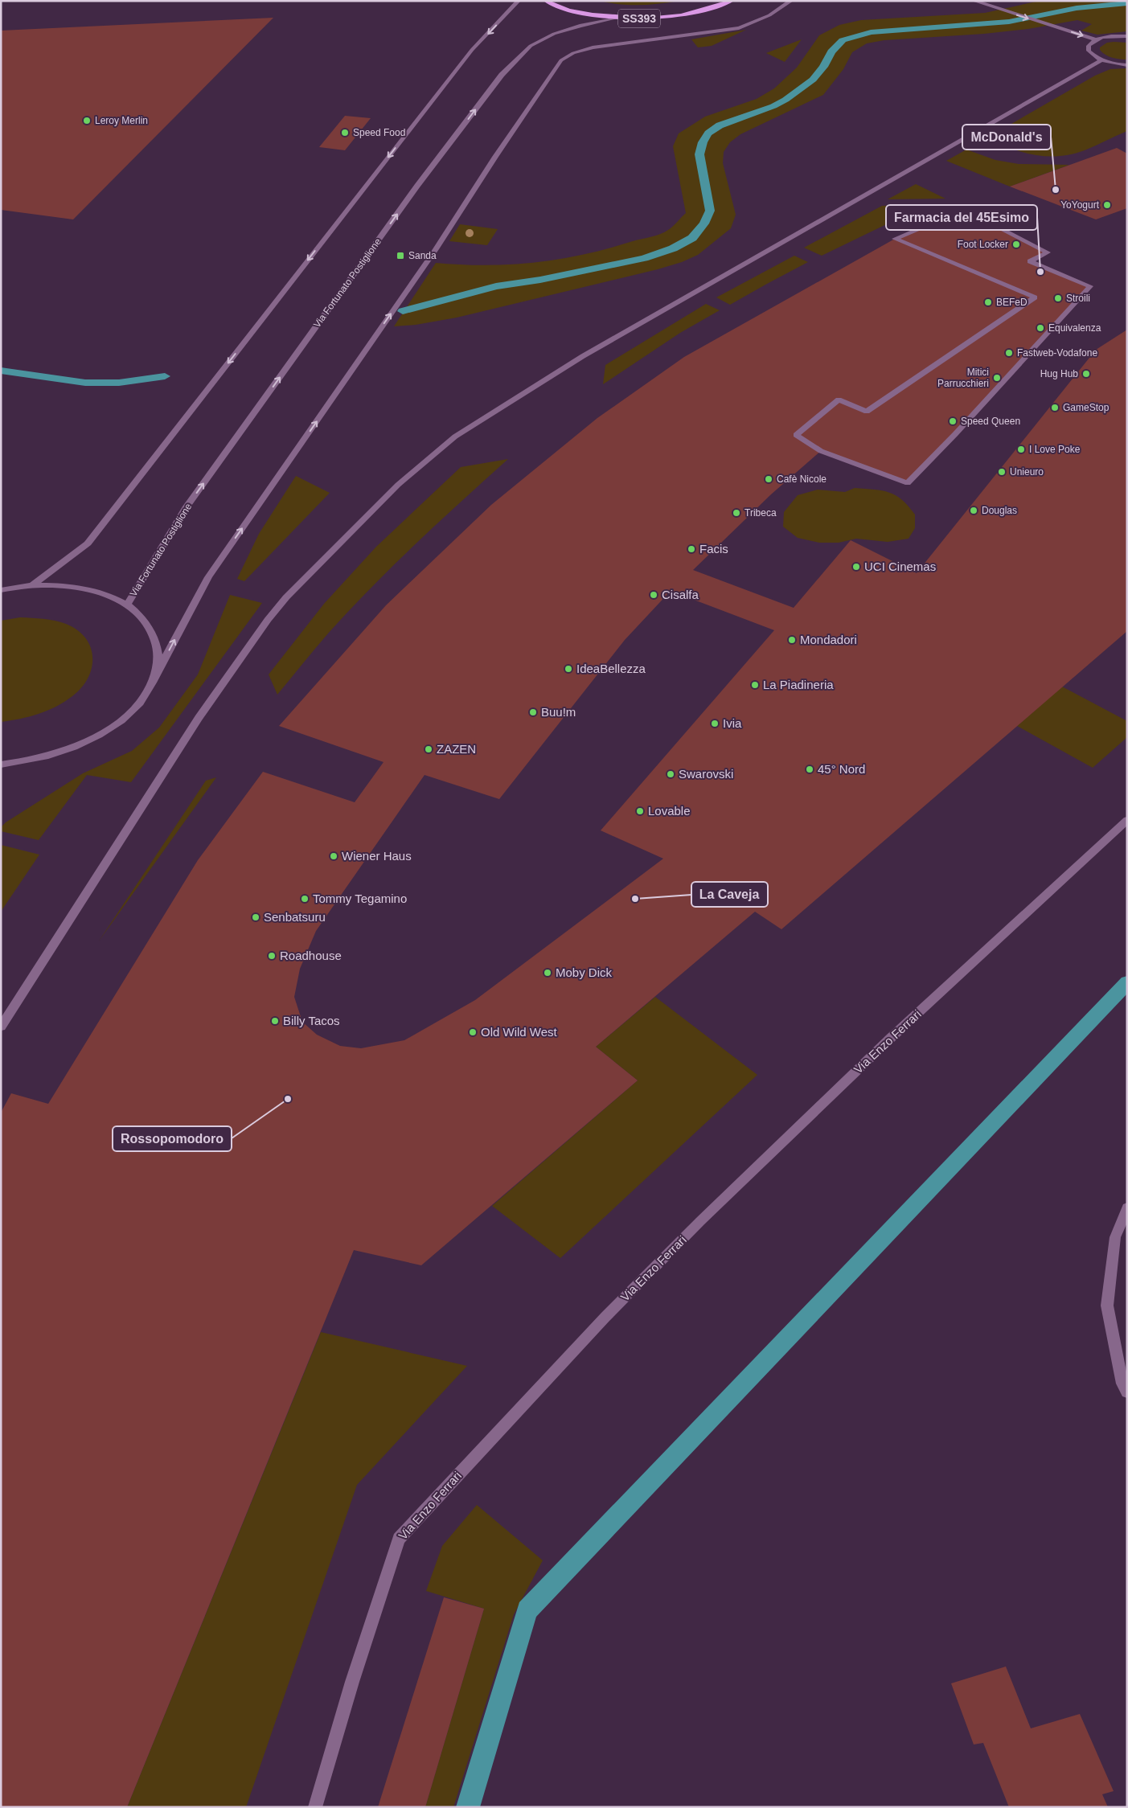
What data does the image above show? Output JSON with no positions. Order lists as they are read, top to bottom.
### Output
{
  "streets": {
    "main road": ["SS393"],
    "street": ["Via Fortunato Postiglione", "Via Enzo Ferrari"]
  },
  "crossings": [
    ["SS393", "Via Fortunato Postiglione"]
  ],
  "places": {
    "other": [
      "Leroy Merlin",
      "Speed Food",
      "McDonald's",
      "YoYogurt",
      "Foot Locker",
      "Farmacia del 45Esimo",
      "Stroili",
      "BEFeD",
      "Equivalenza",
      "Fastweb-Vodafone",
      "Hug Hub",
      "Mitici Parrucchieri",
      "GameStop",
      "Speed Queen",
      "I Love Poke",
      "Unieuro",
      "Cafè Nicole",
      "Douglas",
      "Tribeca",
      "Facis",
      "UCI Cinemas",
      "Cisalfa",
      "Mondadori",
      "IdeaBellezza",
      "La Piadineria",
      "Buu!m",
      "Ivia",
      "ZAZEN",
      "45° Nord",
      "Swarovski",
      "Lovable",
      "Wiener Haus",
      "Tommy Tegamino",
      "La Caveja",
      "Senbatsuru",
      "Roadhouse",
      "Moby Dick",
      "Billy Tacos",
      "Old Wild West",
      "Rossopomodoro"
    ],
    "transit": ["Sanda"]
  }
}
